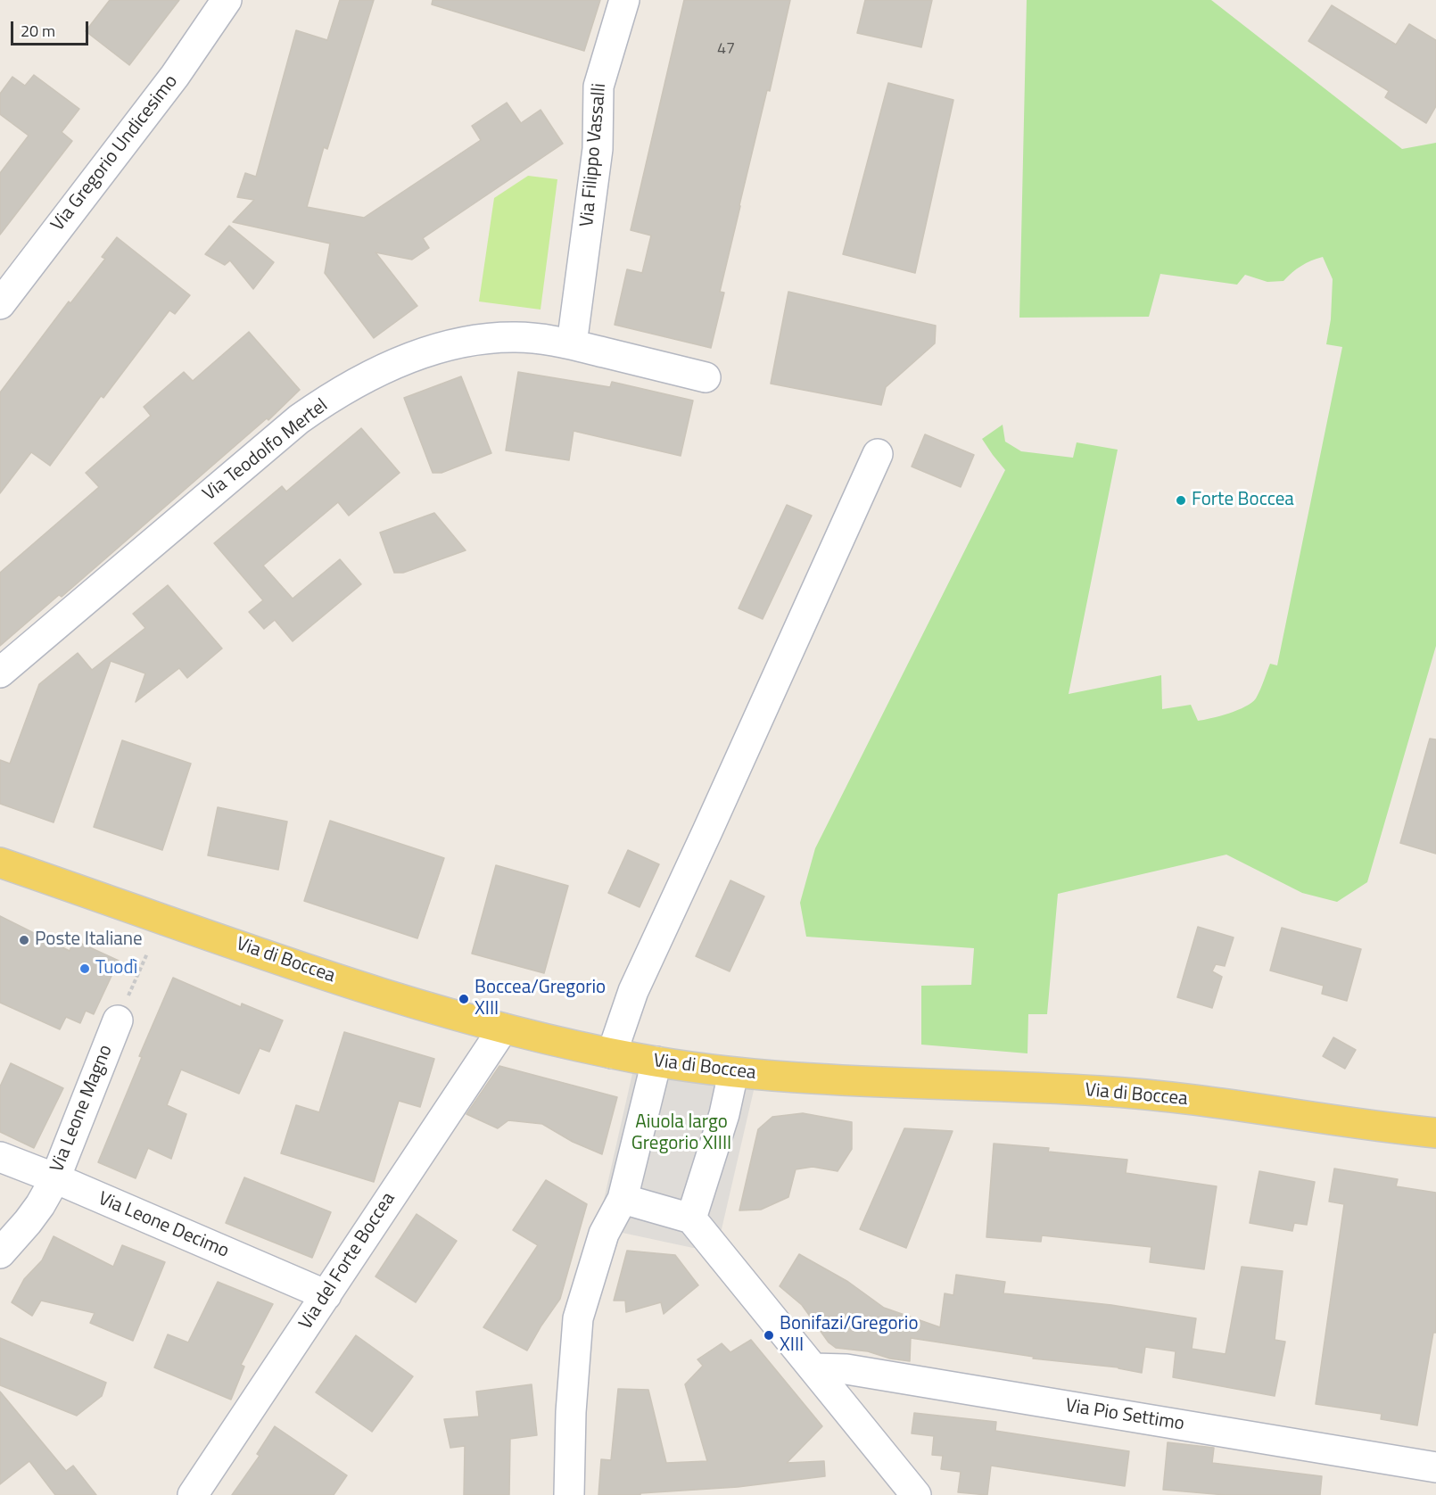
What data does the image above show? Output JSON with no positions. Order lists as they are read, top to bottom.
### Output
{
  "streets": {
    "main road": ["Via di Boccea"],
    "street": [
      "Via Gregorio Undicesimo",
      "Via Filippo Vassalli",
      "Via Teodolfo Mertel",
      "Via Leone Magno",
      "Via Leone Decimo",
      "Via del Forte Boccea",
      "Via Pio Settimo"
    ]
  },
  "crossings": [
    ["Via Filippo Vassalli", "Via Teodolfo Mertel"],
    ["Via di Boccea", "Via del Forte Boccea"],
    ["Via Leone Magno", "Via Leone Decimo"],
    ["Via Leone Decimo", "Via del Forte Boccea"]
  ],
  "parks": ["Aiuola largo Gregorio XIIII"],
  "places": [
    "Forte Boccea",
    "Poste Italiane",
    "Tuodì",
    "Boccea/Gregorio XIII",
    "Bonifazi/Gregorio XIII"
  ],
  "house_numbers": ["47"],
  "scale_bar": "20 m"
}
